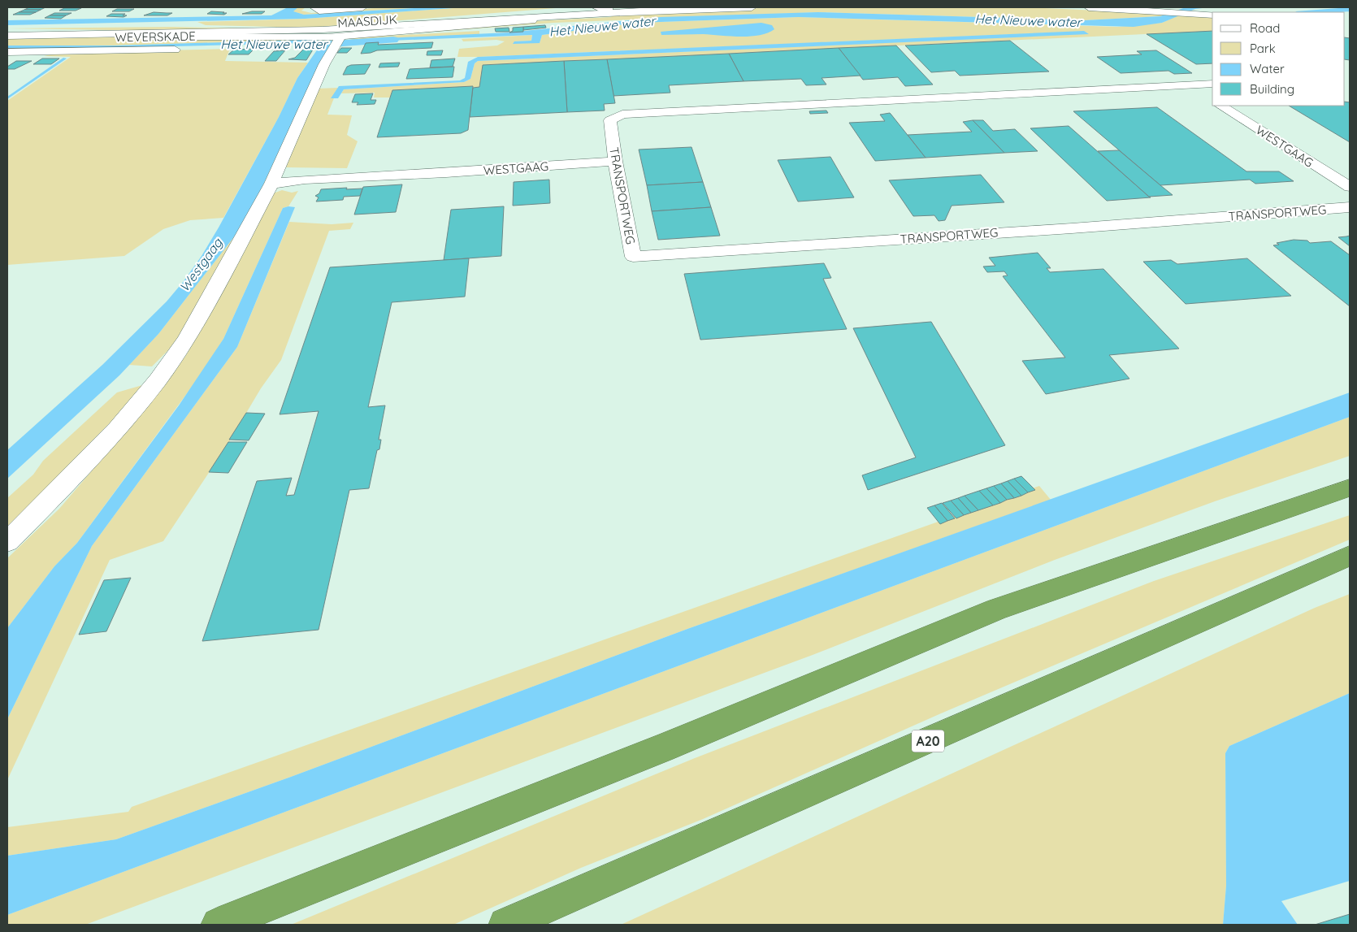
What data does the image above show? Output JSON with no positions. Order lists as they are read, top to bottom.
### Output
{
  "streets": {
    "highway": ["A20"],
    "street": [
      "MAASDIJK",
      "WEVERSKADE",
      "WESTGAAG",
      "TRANSPORTWEG"
    ]
  },
  "crossings": [
    ["MAASDIJK", "WEVERSKADE"],
    ["WESTGAAG", "TRANSPORTWEG"]
  ],
  "water": ["Het Nieuwe water", "Westgaag"],
  "legend": [
    "Road",
    "Park",
    "Water",
    "Building"
  ]
}
